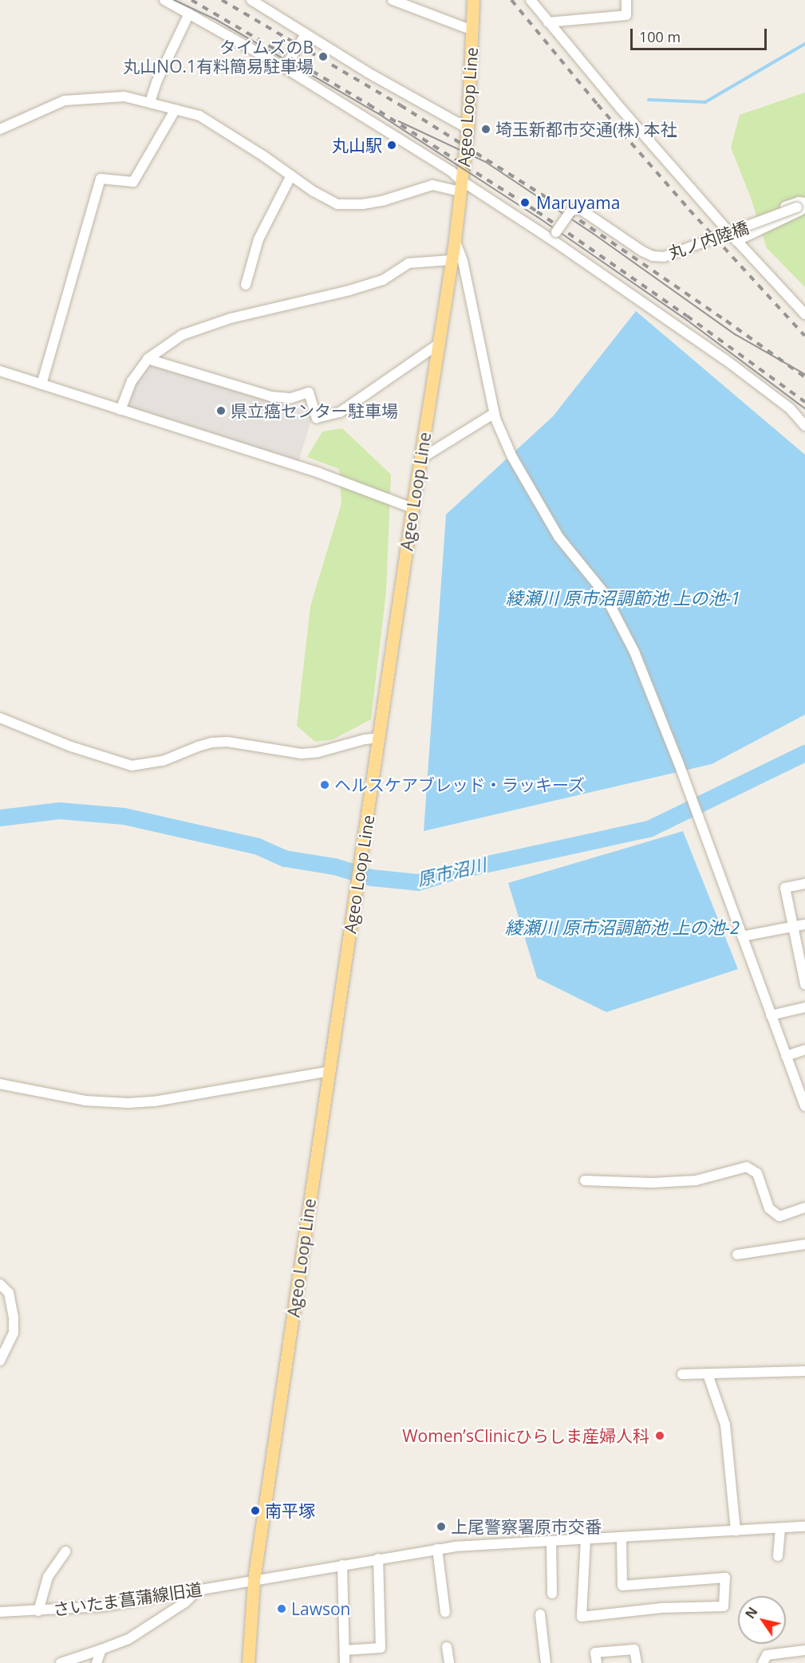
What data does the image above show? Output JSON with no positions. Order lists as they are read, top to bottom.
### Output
{
  "streets": {
    "main road": ["Ageo Loop Line"],
    "street": ["丸ノ内陸橋", "さいたま菖蒲線旧道"]
  },
  "crossings": [
    ["Ageo Loop Line", "さいたま菖蒲線旧道"]
  ],
  "water": ["綾瀬川 原市沼調節池 上の池-1", "原市沼川", "綾瀬川 原市沼調節池 上の池-2"],
  "places": [
    "タイムズのB 丸山NO.1有料簡易駐車場",
    "埼玉新都市交通(株) 本社",
    "丸山駅",
    "Maruyama",
    "県立癌センター駐車場",
    "ヘルスケアブレッド・ラッキーズ",
    "Women’sClinicひらしま産婦人科",
    "南平塚",
    "上尾警察署原市交番",
    "Lawson"
  ],
  "scale_bar": "100 m",
  "north": "top left"
}
